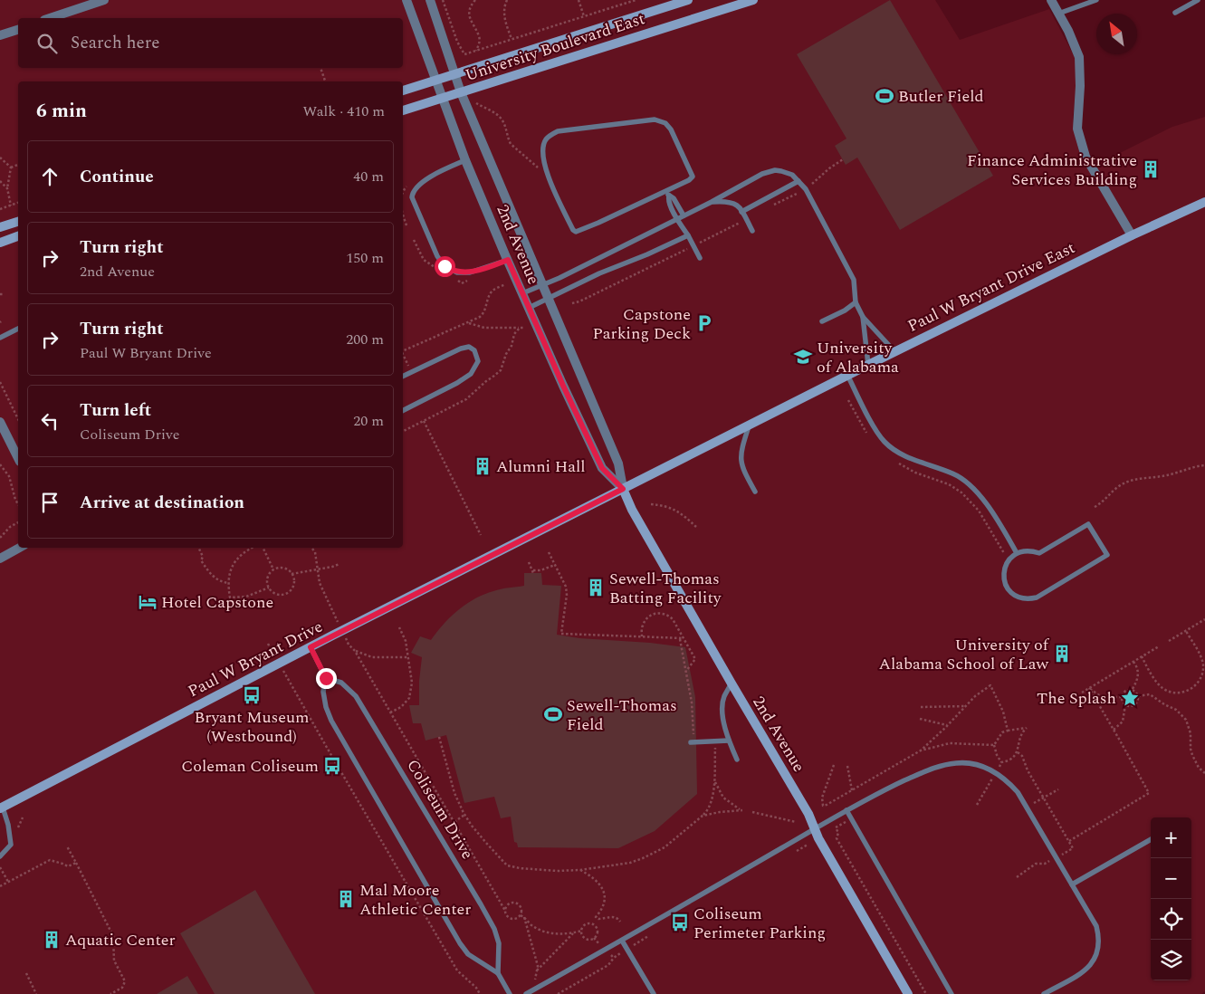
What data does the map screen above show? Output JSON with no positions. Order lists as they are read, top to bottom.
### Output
{
  "streets": {
    "main road": [
      "University Boulevard East",
      "2nd Avenue",
      "Paul W Bryant Drive East",
      "Paul W Bryant Drive"
    ],
    "lane": ["Coliseum Drive"]
  },
  "crossings": [
    ["University Boulevard East", "2nd Avenue"],
    ["2nd Avenue", "Paul W Bryant Drive East"],
    ["2nd Avenue", "Paul W Bryant Drive"],
    ["Paul W Bryant Drive East", "Paul W Bryant Drive"]
  ],
  "places": {
    "sports": ["Butler Field", "Sewell-Thomas Field"],
    "building": [
      "Finance Administrative Services Building",
      "Alumni Hall",
      "Sewell-Thomas Batting Facility",
      "University of Alabama School of Law",
      "Mal Moore Athletic Center",
      "Aquatic Center"
    ],
    "parking": ["Capstone Parking Deck"],
    "school or university": ["University of Alabama"],
    "hotel": ["Hotel Capstone"],
    "bus stop": ["Bryant Museum (Westbound)", "Coleman Coliseum", "Coliseum Perimeter Parking"],
    "place": ["The Splash"]
  },
  "north": "top left",
  "page": {
    "search": "Search here",
    "heading": ["6 min", "Walk · 410 m"],
    "list": [
      ["Continue", "40 m"],
      ["Turn right", "2nd Avenue", "150 m"],
      ["Turn right", "Paul W Bryant Drive", "200 m"],
      ["Turn left", "Coliseum Drive", "20 m"],
      "Arrive at destination"
    ],
    "map_buttons": ["+", "−"]
  }
}
